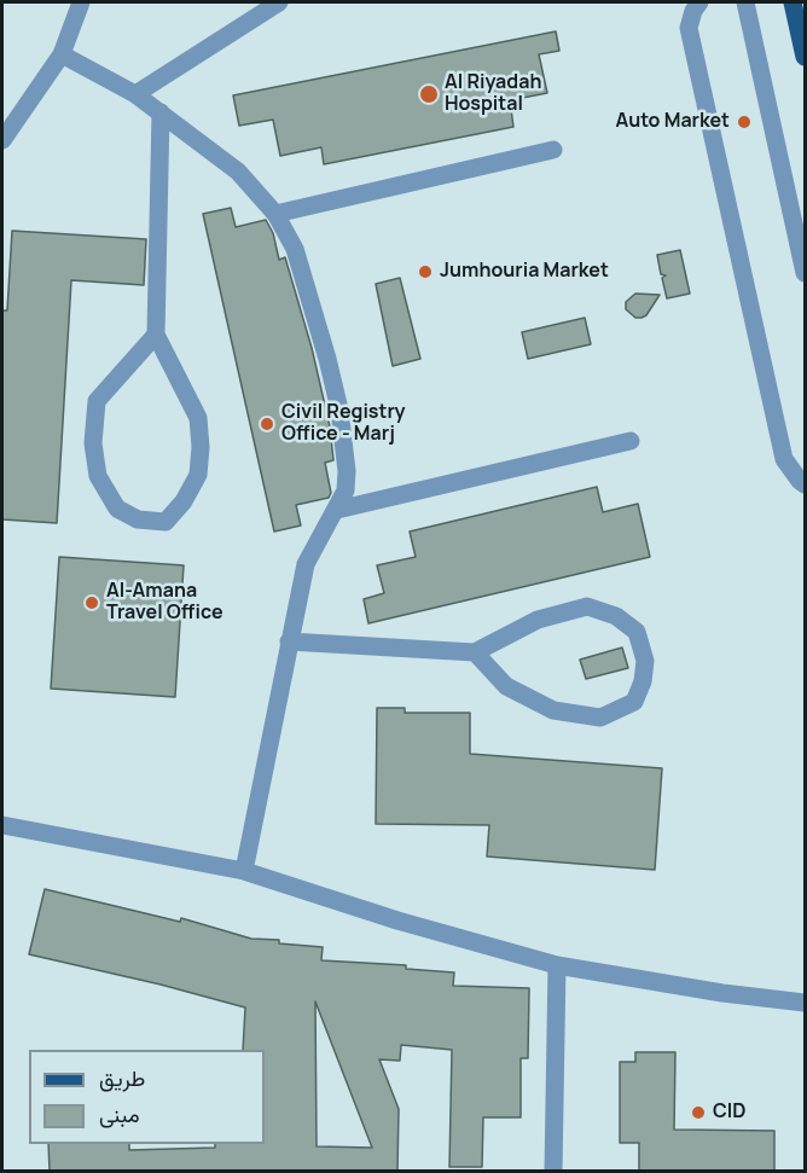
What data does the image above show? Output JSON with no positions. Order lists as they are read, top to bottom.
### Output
{
  "places": [
    "Al Riyadah Hospital",
    "Auto Market",
    "Jumhouria Market",
    "Civil Registry Office - Marj",
    "Al-Amana Travel Office",
    "CID"
  ],
  "legend": ["طريق", "مبنى"]
}
